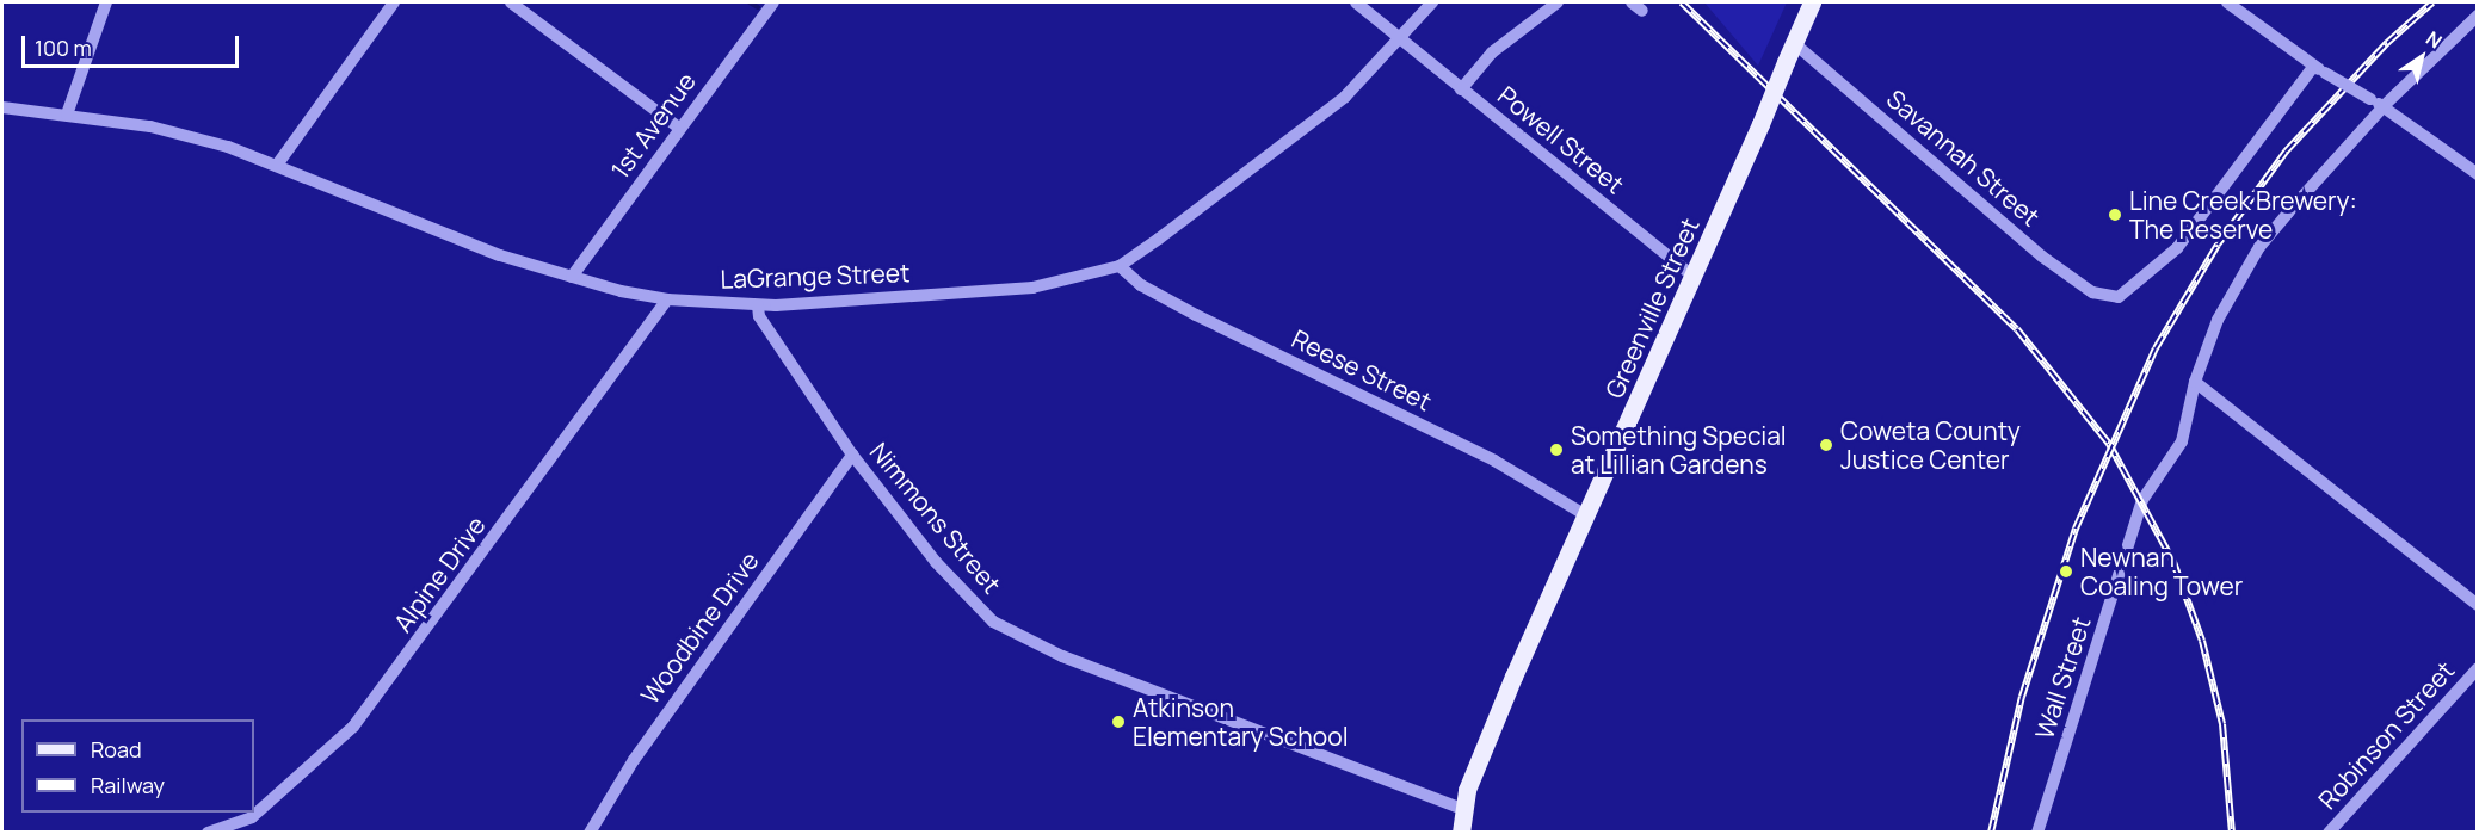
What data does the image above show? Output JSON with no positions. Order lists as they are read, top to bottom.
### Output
{
  "streets": {
    "main road": ["Greenville Street"],
    "street": [
      "1st Avenue",
      "Powell Street",
      "Savannah Street",
      "LaGrange Street",
      "Reese Street",
      "Nimmons Street",
      "Alpine Drive",
      "Woodbine Drive",
      "Wall Street",
      "Robinson Street"
    ]
  },
  "crossings": [
    ["1st Avenue", "LaGrange Street"],
    ["Powell Street", "LaGrange Street"],
    ["Powell Street", "Greenville Street"],
    ["Savannah Street", "Greenville Street"],
    ["LaGrange Street", "Reese Street"],
    ["LaGrange Street", "Nimmons Street"],
    ["LaGrange Street", "Alpine Drive"],
    ["Greenville Street", "Reese Street"],
    ["Greenville Street", "Nimmons Street"],
    ["Nimmons Street", "Woodbine Drive"]
  ],
  "places": [
    "Line Creek Brewery: The Reserve",
    "Coweta County Justice Center",
    "Something Special at Lillian Gardens",
    "Newnan Coaling Tower",
    "Atkinson Elementary School"
  ],
  "legend": ["Road", "Railway"],
  "scale_bar": "100 m",
  "north": "top right"
}
